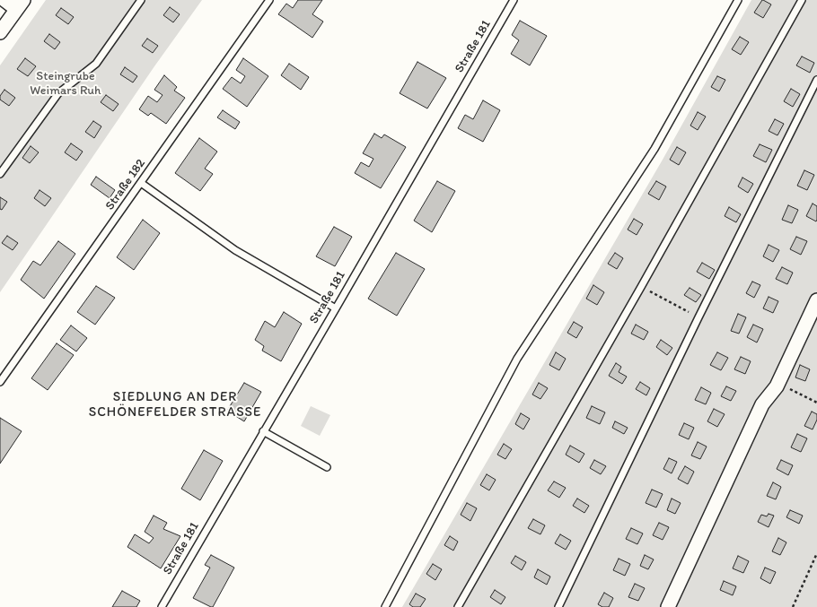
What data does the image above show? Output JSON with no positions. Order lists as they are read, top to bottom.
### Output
{
  "streets": {
    "lane": ["Straße 181", "Straße 182"]
  },
  "districts": ["SIEDLUNG AN DER SCHÖNEFELDER STRASSE"],
  "parks": ["Steingrube Weimars Ruh"]
}
